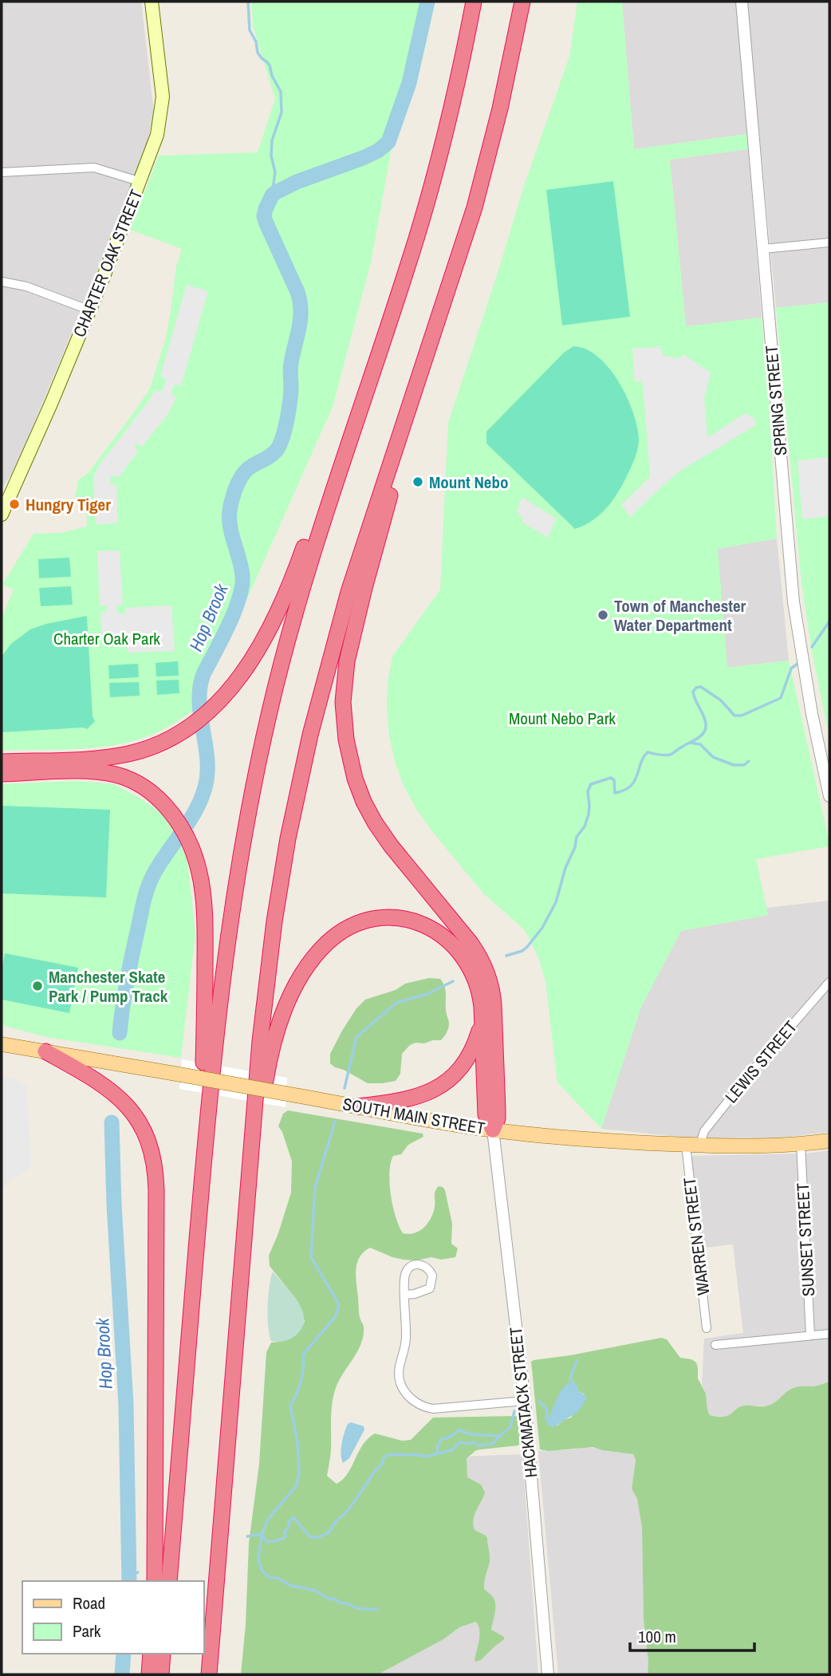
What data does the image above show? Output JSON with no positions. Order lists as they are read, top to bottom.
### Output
{
  "streets": {
    "main road": ["CHARTER OAK STREET", "SOUTH MAIN STREET"],
    "street": [
      "SPRING STREET",
      "LEWIS STREET",
      "WARREN STREET",
      "SUNSET STREET",
      "HACKMATACK STREET"
    ]
  },
  "crossings": [
    ["LEWIS STREET", "SOUTH MAIN STREET"],
    ["LEWIS STREET", "WARREN STREET"],
    ["SOUTH MAIN STREET", "WARREN STREET"],
    ["SOUTH MAIN STREET", "SUNSET STREET"],
    ["SOUTH MAIN STREET", "HACKMATACK STREET"]
  ],
  "water": ["Hop Brook"],
  "parks": ["Charter Oak Park", "Mount Nebo Park"],
  "places": [
    "Mount Nebo",
    "Hungry Tiger",
    "Town of Manchester Water Department",
    "Manchester Skate Park / Pump Track"
  ],
  "legend": ["Road", "Park"],
  "scale_bar": "100 m"
}
